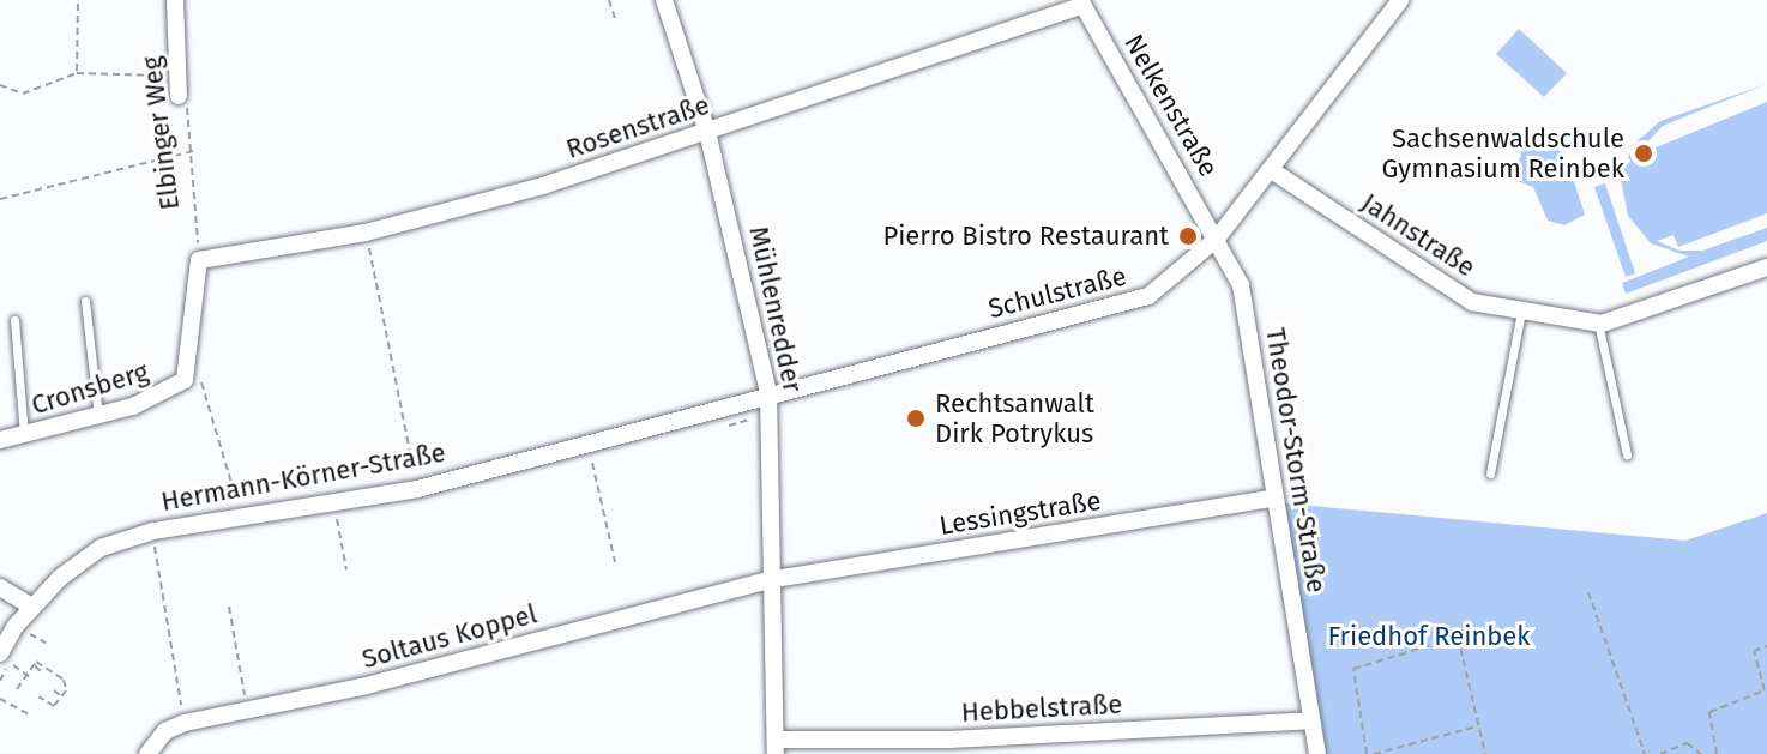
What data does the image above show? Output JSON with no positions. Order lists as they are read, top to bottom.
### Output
{
  "streets": {
    "street": [
      "Nelkenstraße",
      "Rosenstraße",
      "Elbinger Weg",
      "Jahnstraße",
      "Schulstraße",
      "Mühlenredder",
      "Cronsberg",
      "Theodor-Storm-Straße",
      "Hermann-Körner-Straße",
      "Lessingstraße",
      "Soltaus Koppel",
      "Hebbelstraße"
    ]
  },
  "crossings": [
    ["Nelkenstraße", "Rosenstraße"],
    ["Nelkenstraße", "Schulstraße"],
    ["Nelkenstraße", "Theodor-Storm-Straße"],
    ["Rosenstraße", "Elbinger Weg"],
    ["Rosenstraße", "Mühlenredder"],
    ["Jahnstraße", "Schulstraße"],
    ["Schulstraße", "Mühlenredder"],
    ["Schulstraße", "Theodor-Storm-Straße"],
    ["Schulstraße", "Hermann-Körner-Straße"],
    ["Mühlenredder", "Hermann-Körner-Straße"],
    ["Mühlenredder", "Lessingstraße"],
    ["Mühlenredder", "Soltaus Koppel"],
    ["Mühlenredder", "Hebbelstraße"],
    ["Theodor-Storm-Straße", "Lessingstraße"],
    ["Theodor-Storm-Straße", "Hebbelstraße"],
    ["Lessingstraße", "Soltaus Koppel"]
  ],
  "parks": ["Friedhof Reinbek"],
  "places": ["Sachsenwaldschule Gymnasium Reinbek", "Pierro Bistro Restaurant", "Rechtsanwalt Dirk Potrykus"]
}
